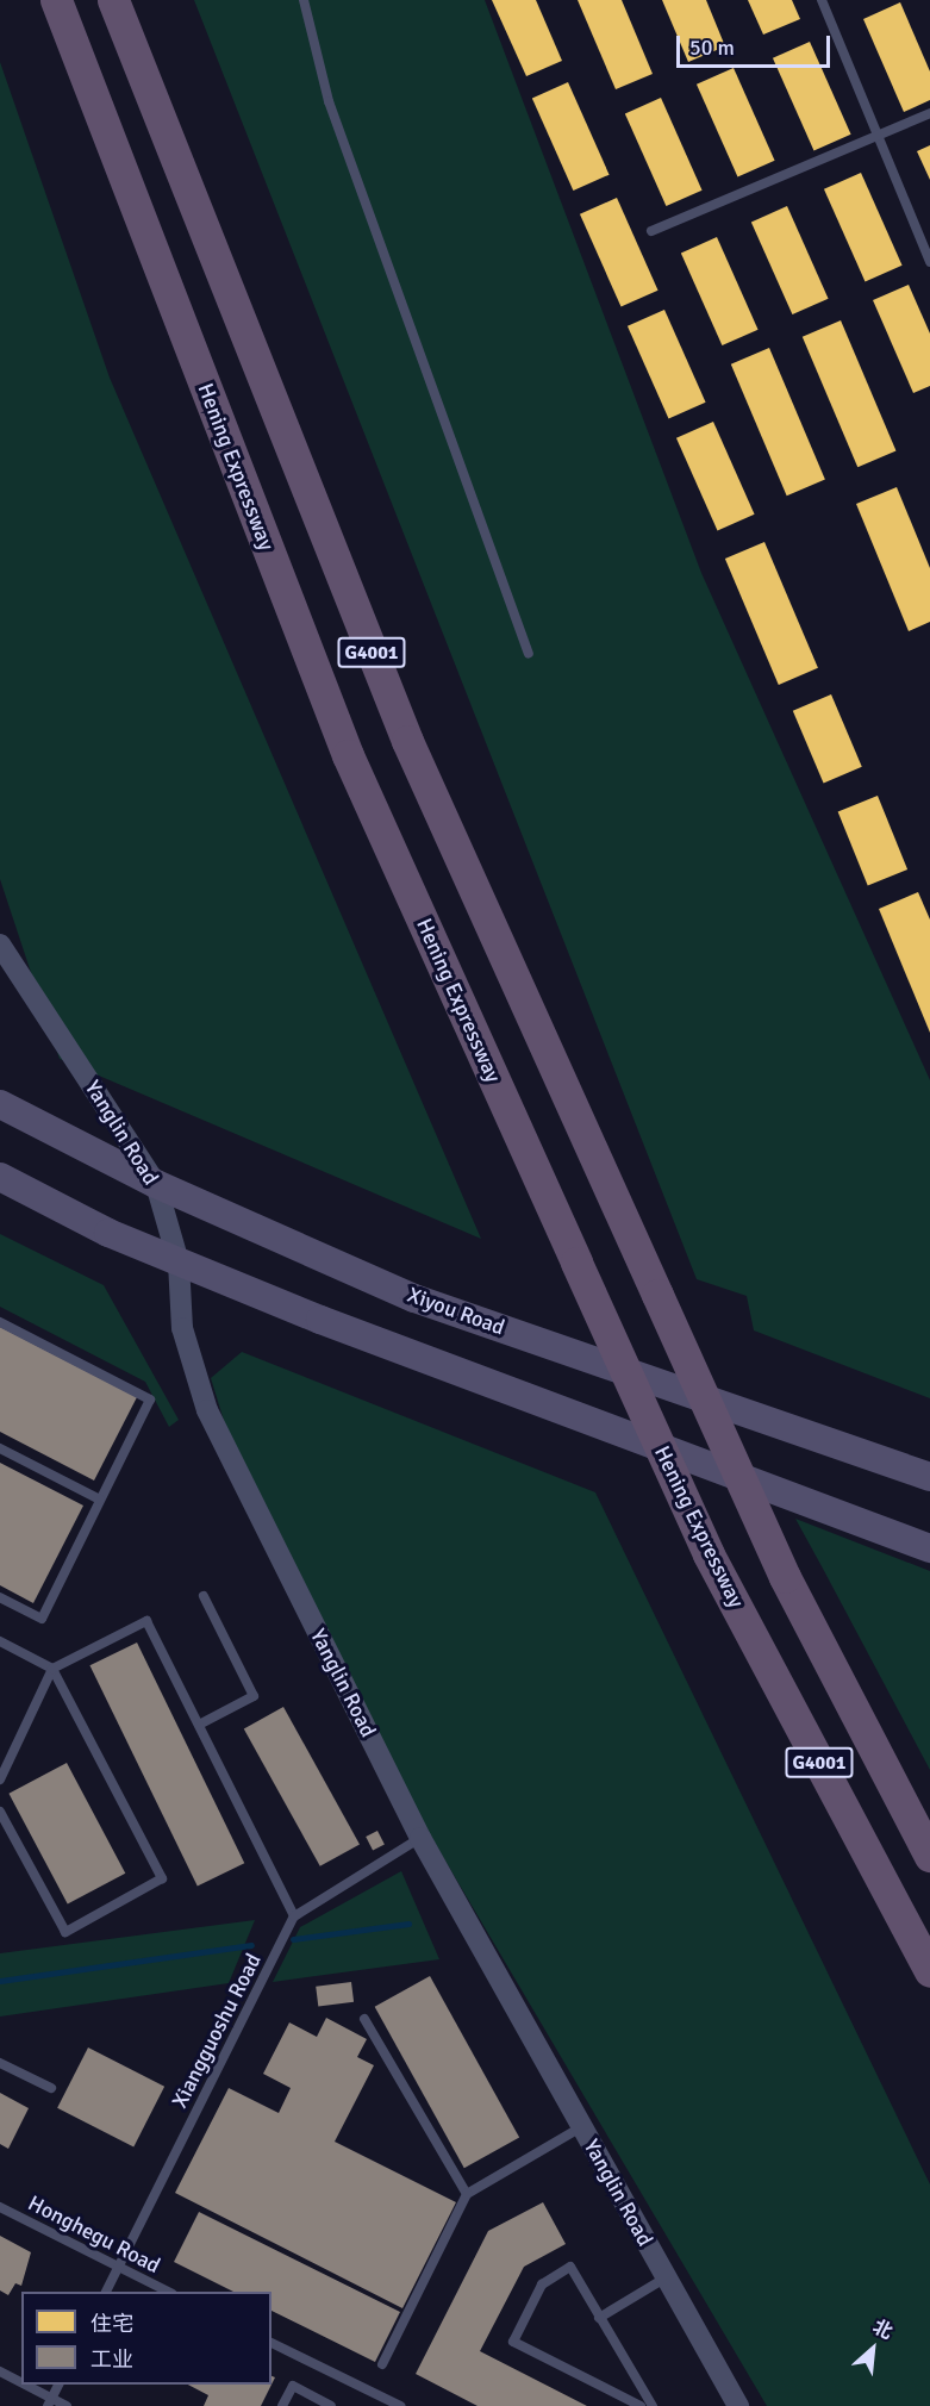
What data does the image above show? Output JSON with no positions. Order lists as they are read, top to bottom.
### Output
{
  "streets": {
    "highway": ["Hening Expressway", "G4001"],
    "main road": ["Xiyou Road"],
    "street": ["Yanglin Road"],
    "lane": ["Xiangguoshu Road", "Honghegu Road"]
  },
  "crossings": [
    ["Yanglin Road", "Xiyou Road"],
    ["Xiangguoshu Road", "Honghegu Road"]
  ],
  "legend": ["住宅", "工业"],
  "scale_bar": "50 m",
  "north": "top right"
}
